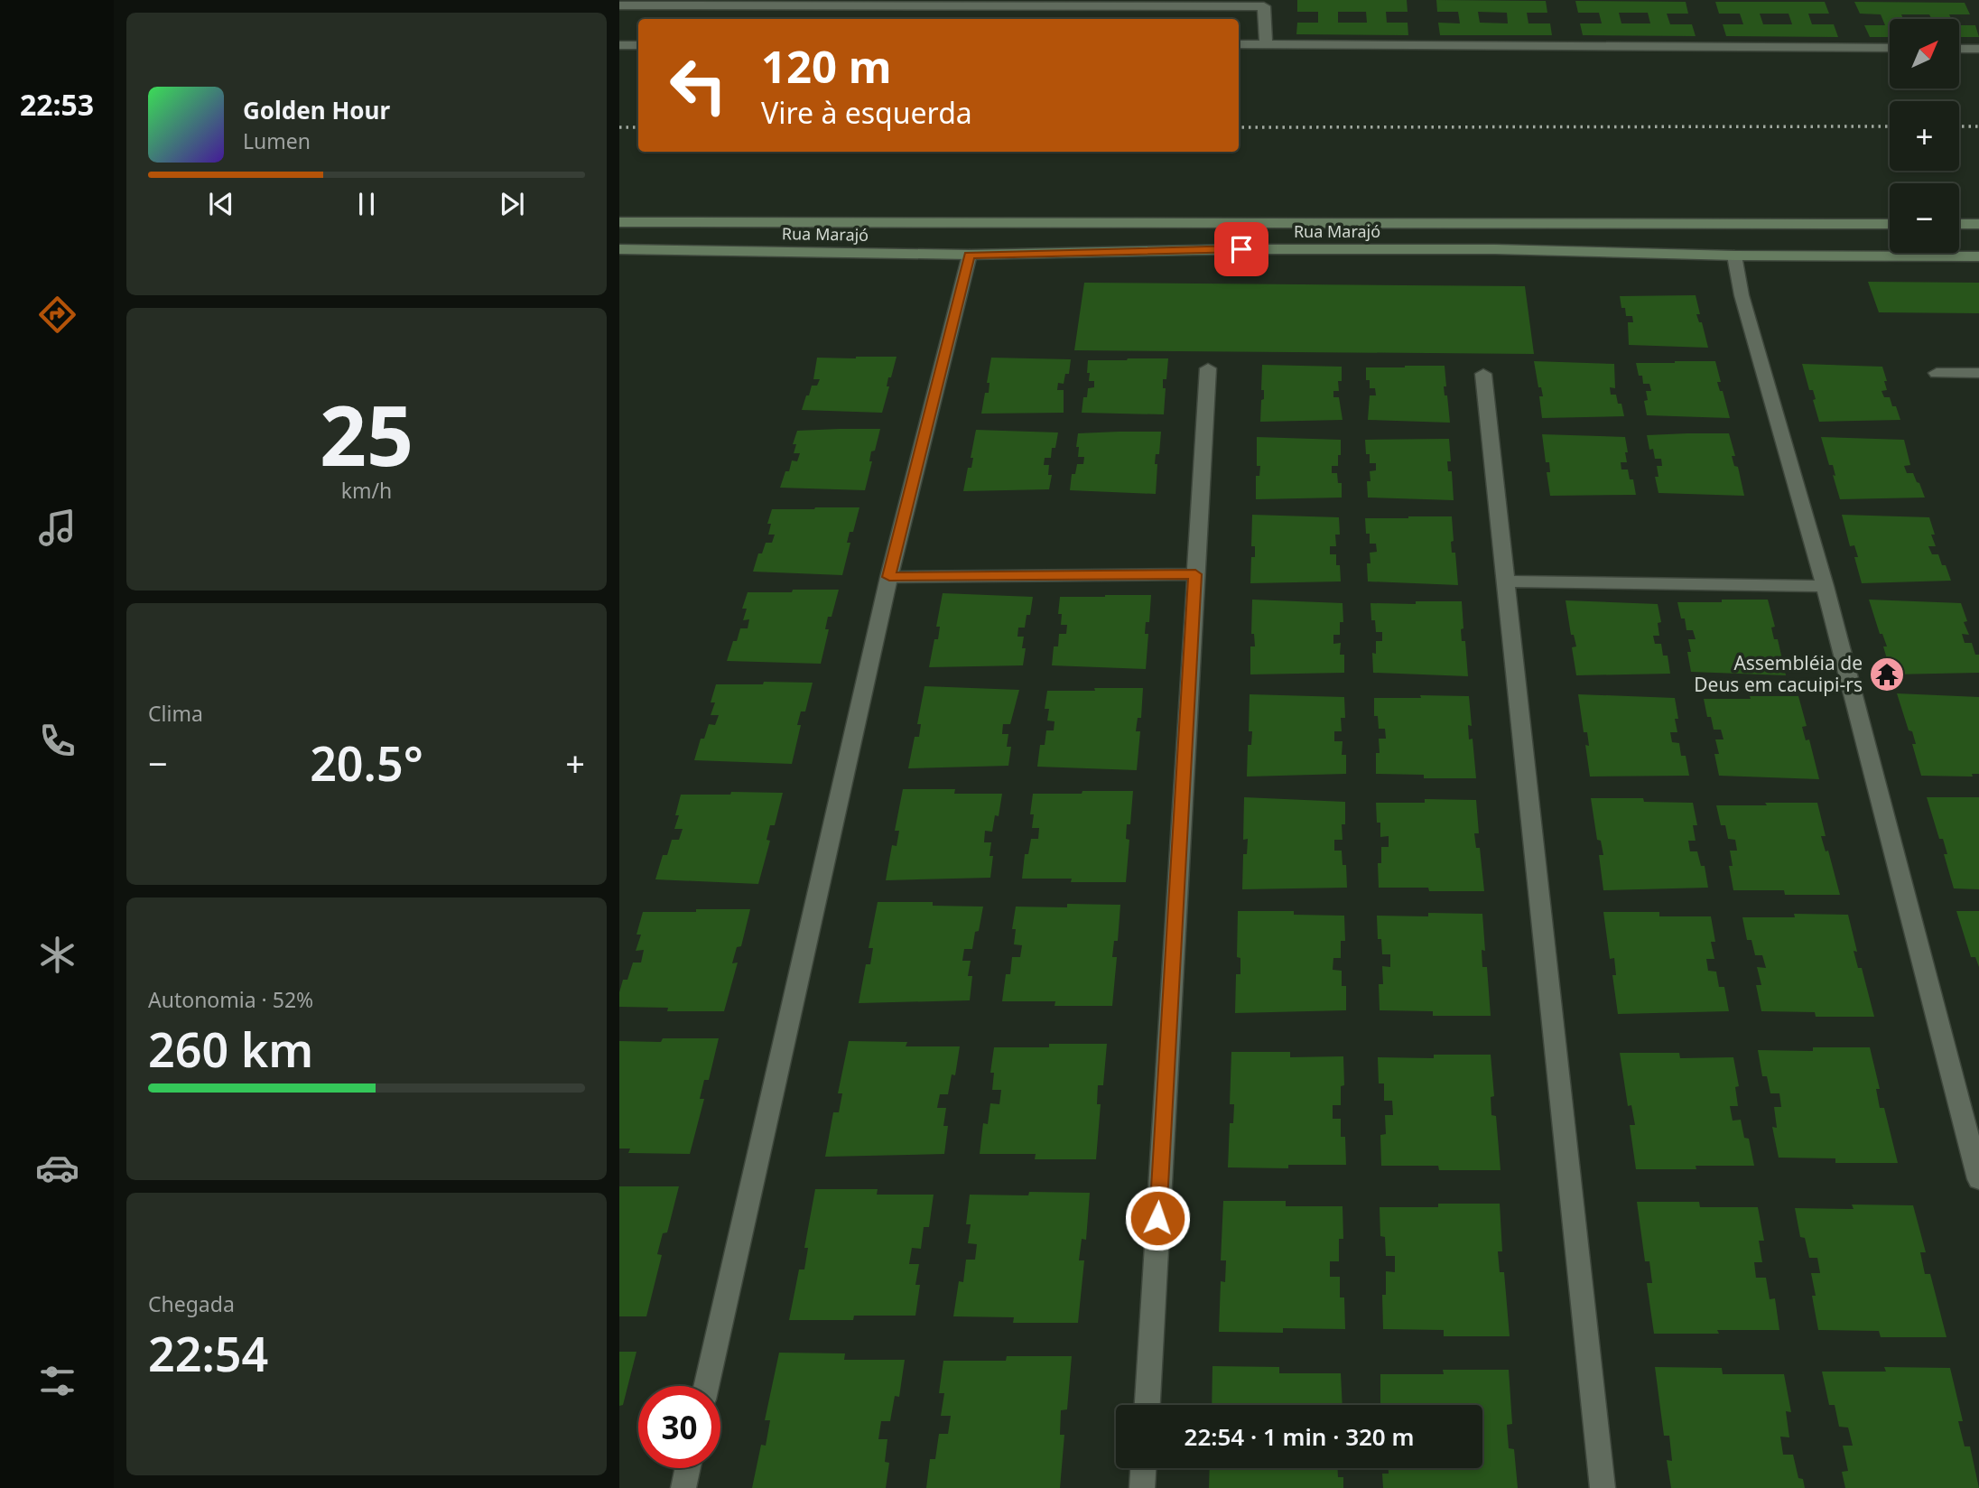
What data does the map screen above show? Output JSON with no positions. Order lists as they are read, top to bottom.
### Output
{
  "streets": {
    "street": ["Rua Marajó"]
  },
  "places": {
    "temple": ["Assembléia de Deus em cacuipi-rs"]
  },
  "north": "top right",
  "page": {
    "tabs": "22:53",
    "map_buttons": ["+", "−"],
    "turn": ["120 m", "Vire à esquerda"],
    "song": ["Golden Hour", "Lumen"],
    "tile": [
      ["25", "km/h"],
      "Clima",
      ["Autonomia · 52%", "260 km"],
      ["Chegada", "22:54"]
    ],
    "heat": ["−", "20.5°", "+"],
    "limit": "30",
    "trip": "22:54 · 1 min · 320 m"
  }
}
